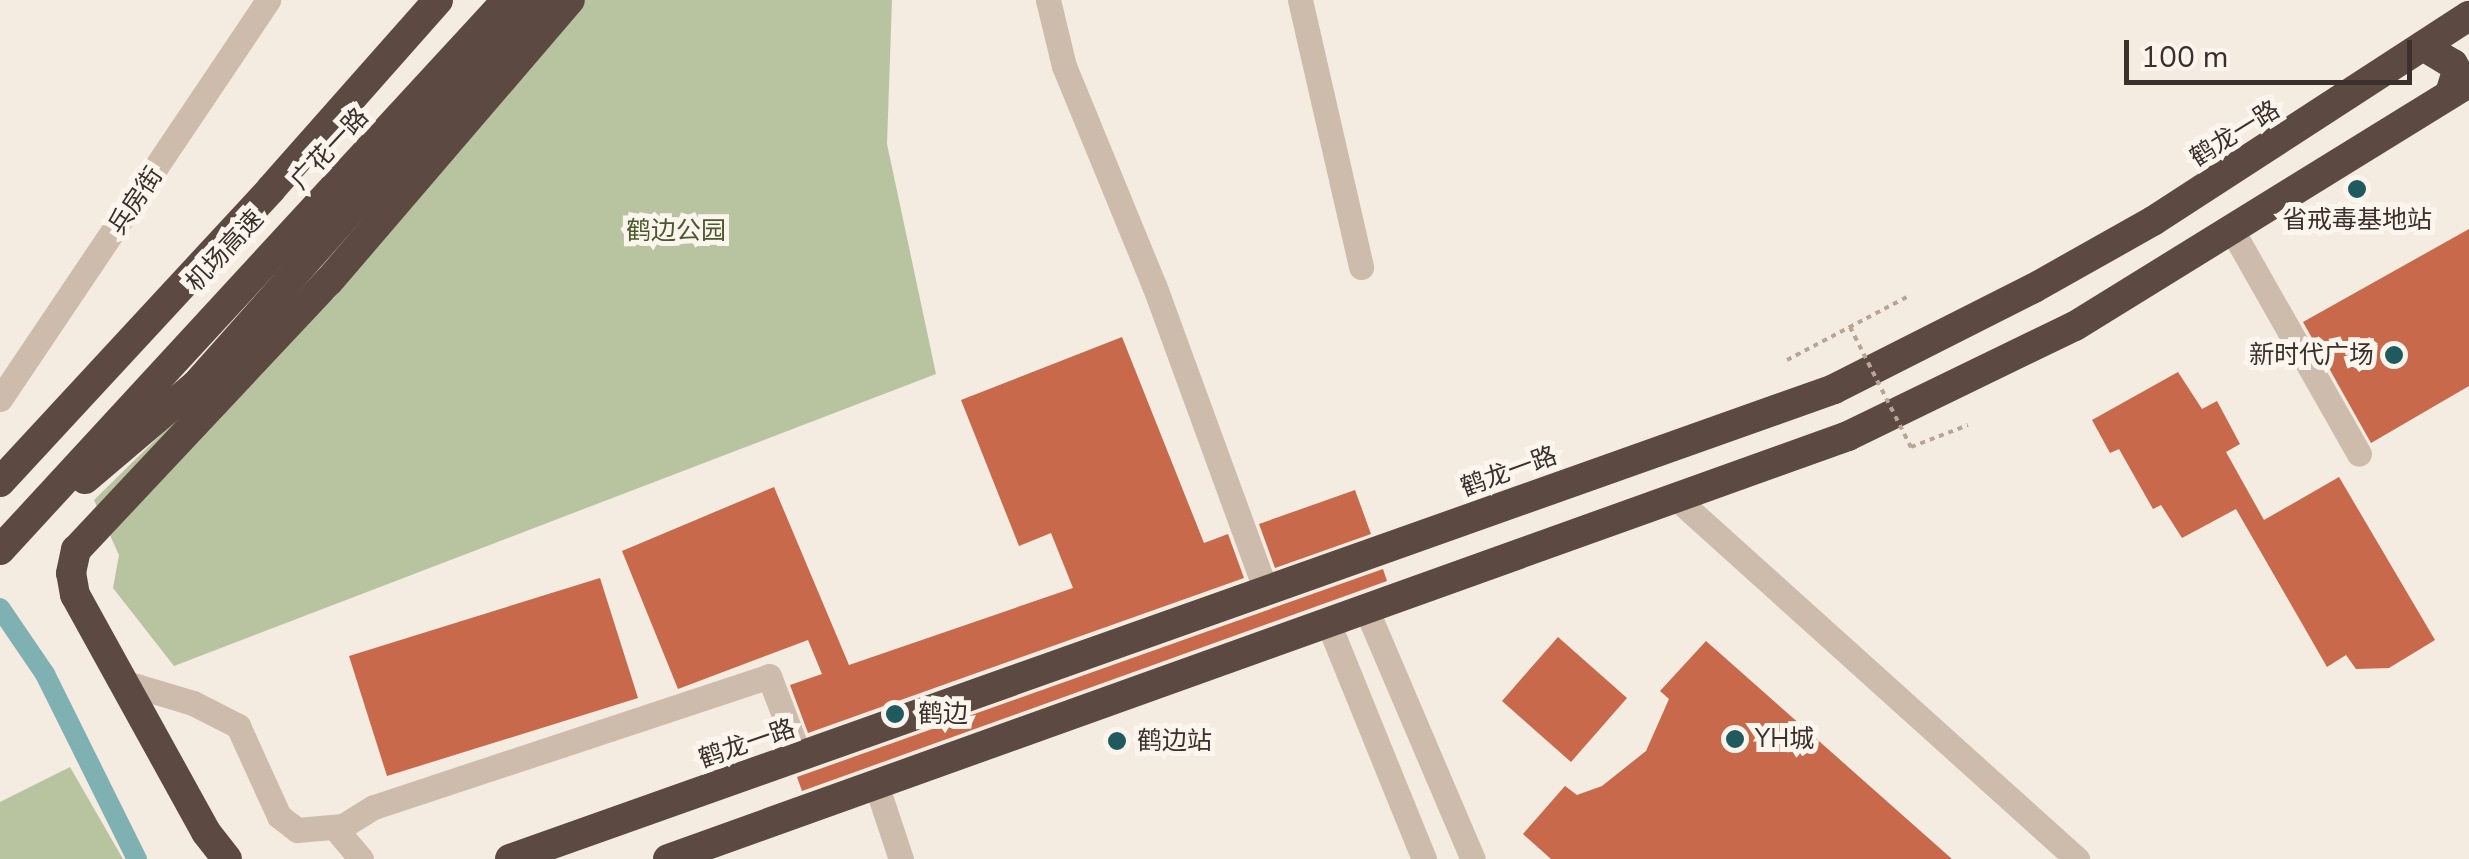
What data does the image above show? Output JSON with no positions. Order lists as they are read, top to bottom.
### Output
{
  "streets": {
    "highway": ["鹤龙一路", "广花一路", "机场高速"],
    "street": ["兵房街"]
  },
  "crossings": [
    ["广花一路", "机场高速"]
  ],
  "parks": ["鹤边公园"],
  "places": [
    "省戒毒基地站",
    "新时代广场",
    "鹤边",
    "YH城",
    "鹤边站"
  ],
  "scale_bar": "100 m"
}
